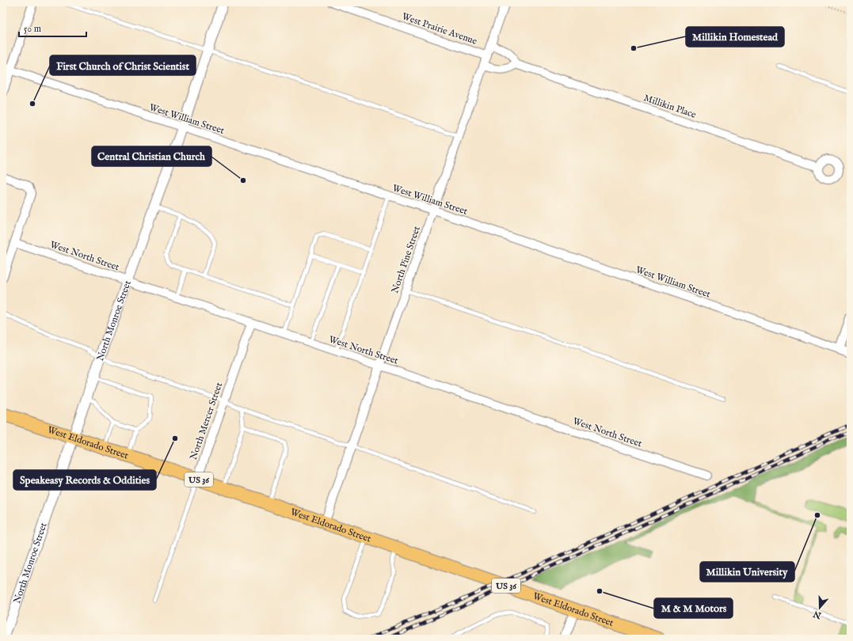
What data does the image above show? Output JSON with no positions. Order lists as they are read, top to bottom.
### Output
{
  "streets": {
    "main road": ["West Eldorado Street", "US 36"],
    "street": [
      "West Prairie Avenue",
      "Millikin Place",
      "West William Street",
      "West North Street",
      "North Pine Street",
      "North Monroe Street",
      "North Mercer Street"
    ]
  },
  "crossings": [
    ["West Prairie Avenue", "North Pine Street"],
    ["West William Street", "North Pine Street"],
    ["West William Street", "North Monroe Street"],
    ["West North Street", "North Pine Street"],
    ["West North Street", "North Monroe Street"],
    ["West North Street", "North Mercer Street"],
    ["North Pine Street", "West Eldorado Street"],
    ["North Monroe Street", "West Eldorado Street"],
    ["North Mercer Street", "West Eldorado Street"]
  ],
  "places": [
    "Millikin Homestead",
    "First Church of Christ Scientist",
    "Central Christian Church",
    "Speakeasy Records & Oddities",
    "Millikin University",
    "M & M Motors"
  ],
  "scale_bar": "50 m",
  "north": "bottom"
}
